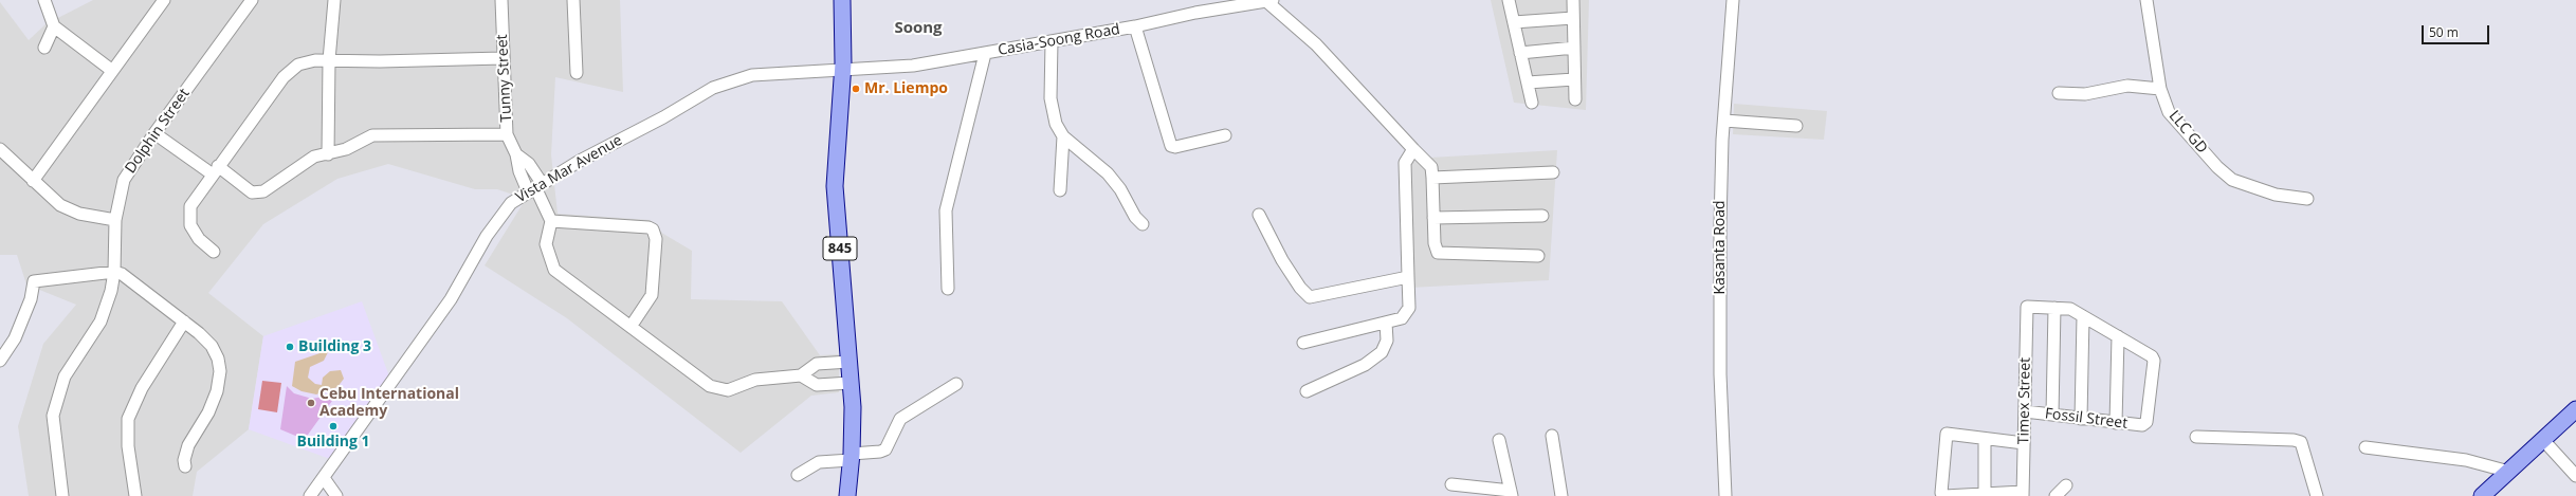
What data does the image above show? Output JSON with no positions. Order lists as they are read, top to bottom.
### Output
{
  "streets": {
    "main road": ["845"],
    "street": [
      "Casia-Soong Road",
      "Tunny Street",
      "Dolphin Street",
      "LLC GD",
      "Vista Mar Avenue",
      "Kasanta Road",
      "Timex Street",
      "Fossil Street"
    ]
  },
  "crossings": [
    ["Casia-Soong Road", "Vista Mar Avenue"],
    ["Casia-Soong Road", "845"],
    ["Tunny Street", "Vista Mar Avenue"],
    ["Vista Mar Avenue", "845"],
    ["Timex Street", "Fossil Street"]
  ],
  "districts": ["Soong"],
  "places": [
    "Mr. Liempo",
    "Building 3",
    "Cebu International Academy",
    "Building 1"
  ],
  "scale_bar": "50 m"
}
